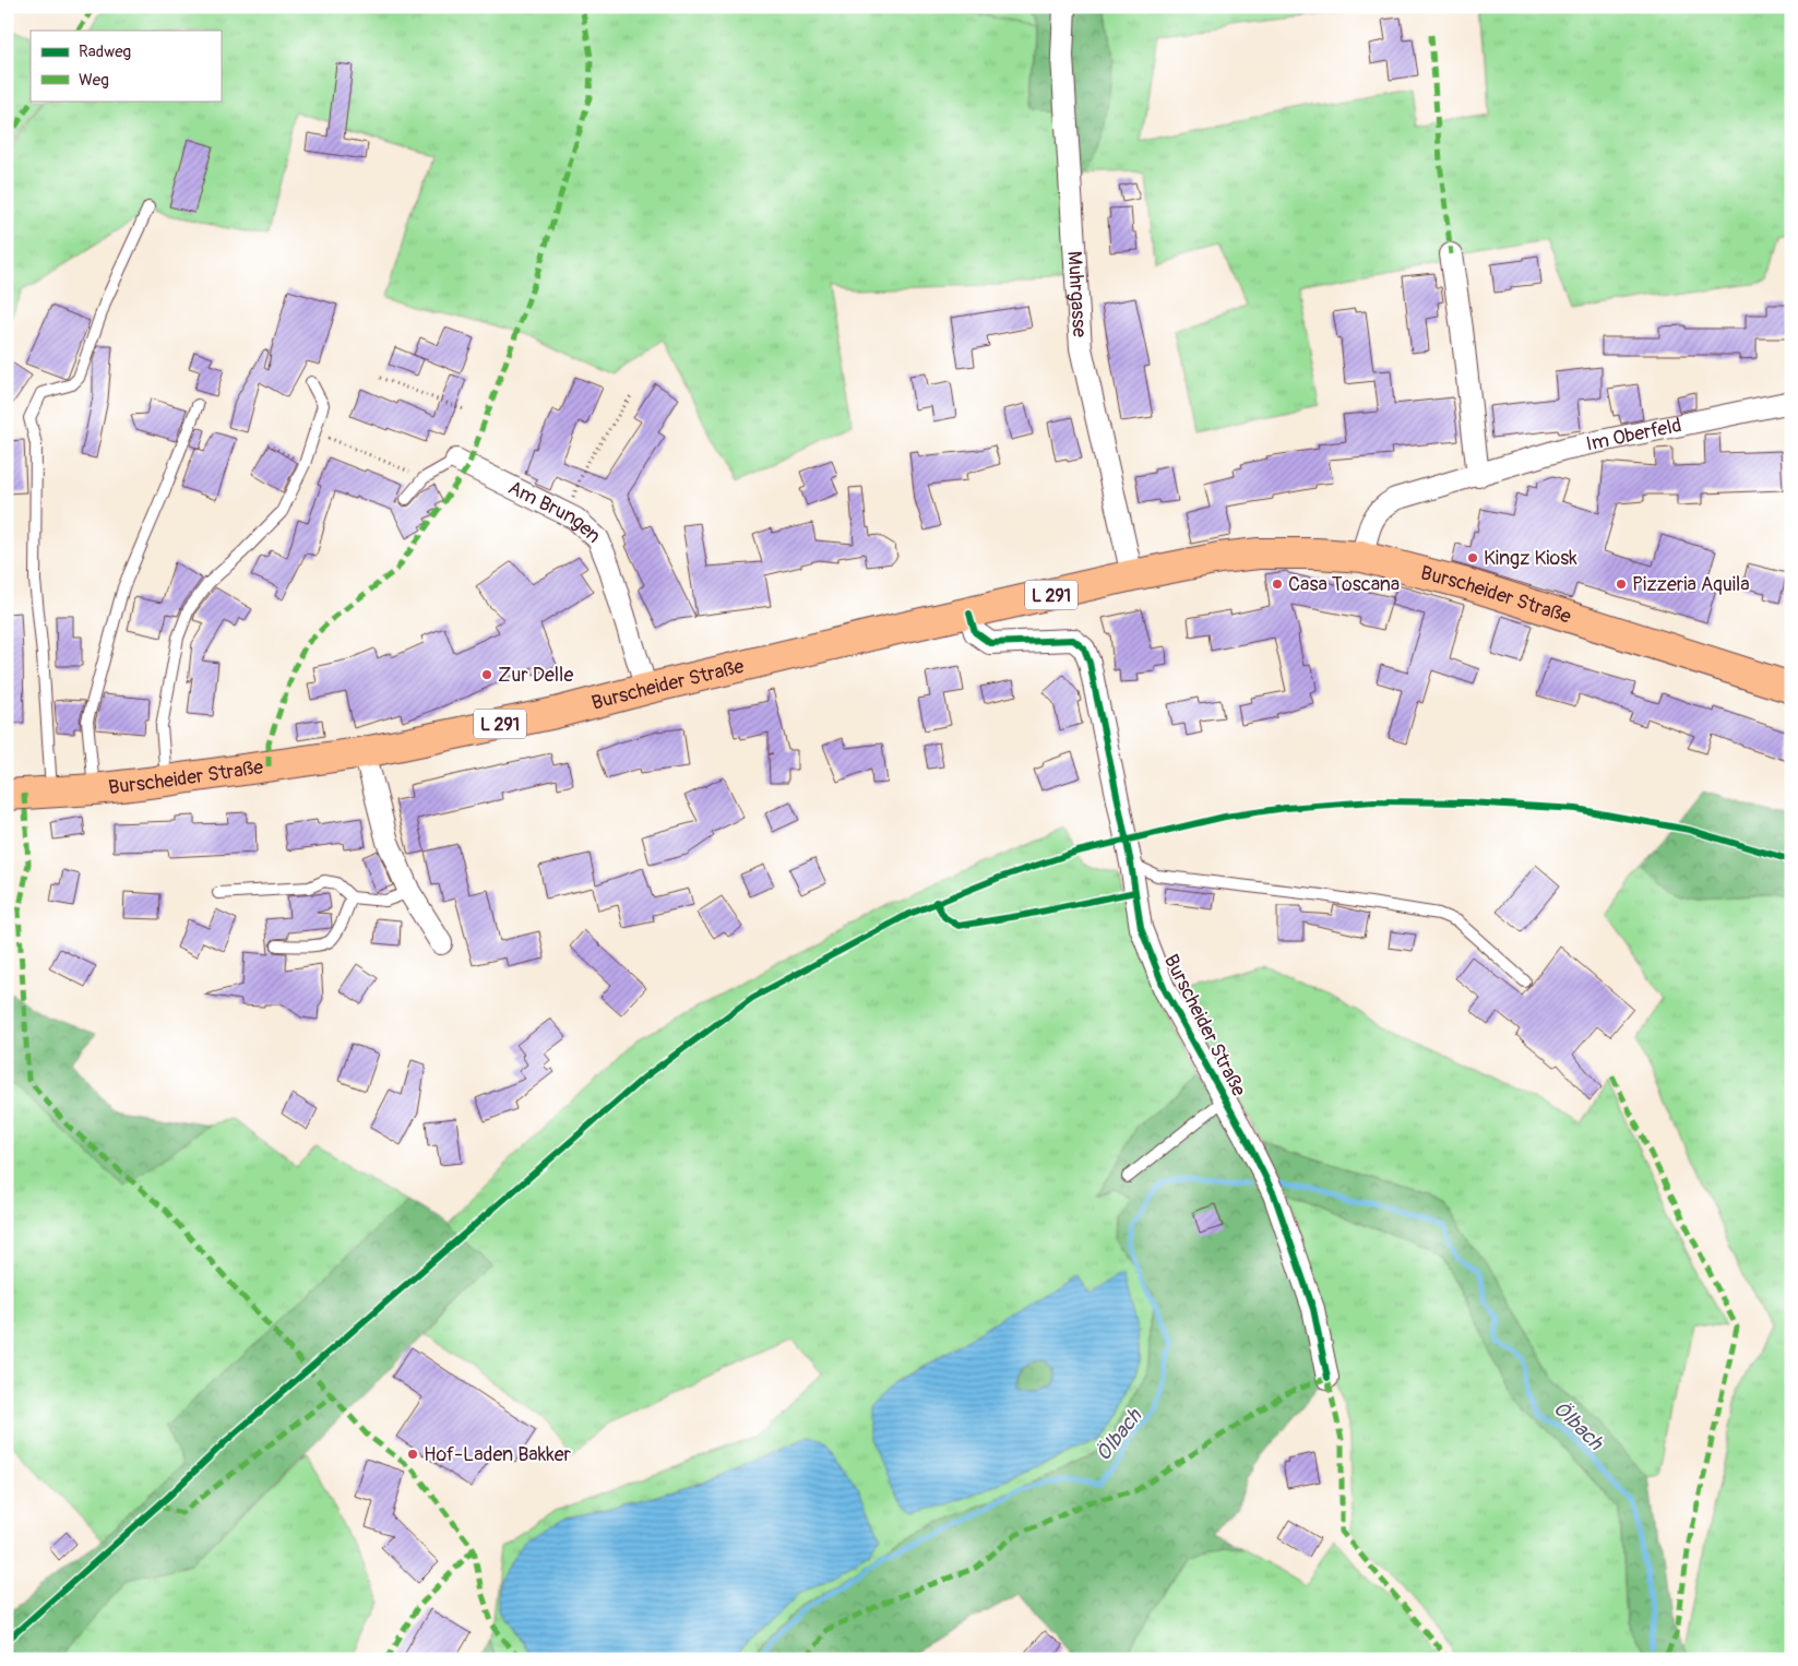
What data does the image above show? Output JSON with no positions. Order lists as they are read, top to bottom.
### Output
{
  "streets": {
    "main road": ["L 291", "Burscheider Straße"],
    "street": ["Muhrgasse", "Im Oberfeld", "Am Brungen"]
  },
  "crossings": [
    ["Muhrgasse", "Burscheider Straße"],
    ["Im Oberfeld", "Burscheider Straße"],
    ["Am Brungen", "Burscheider Straße"]
  ],
  "water": ["Ölbach"],
  "places": [
    "Kingz Kiosk",
    "Casa Toscana",
    "Pizzeria Aquila",
    "Zur Delle",
    "Hof-Laden Bakker"
  ],
  "legend": ["Radweg", "Weg"]
}
